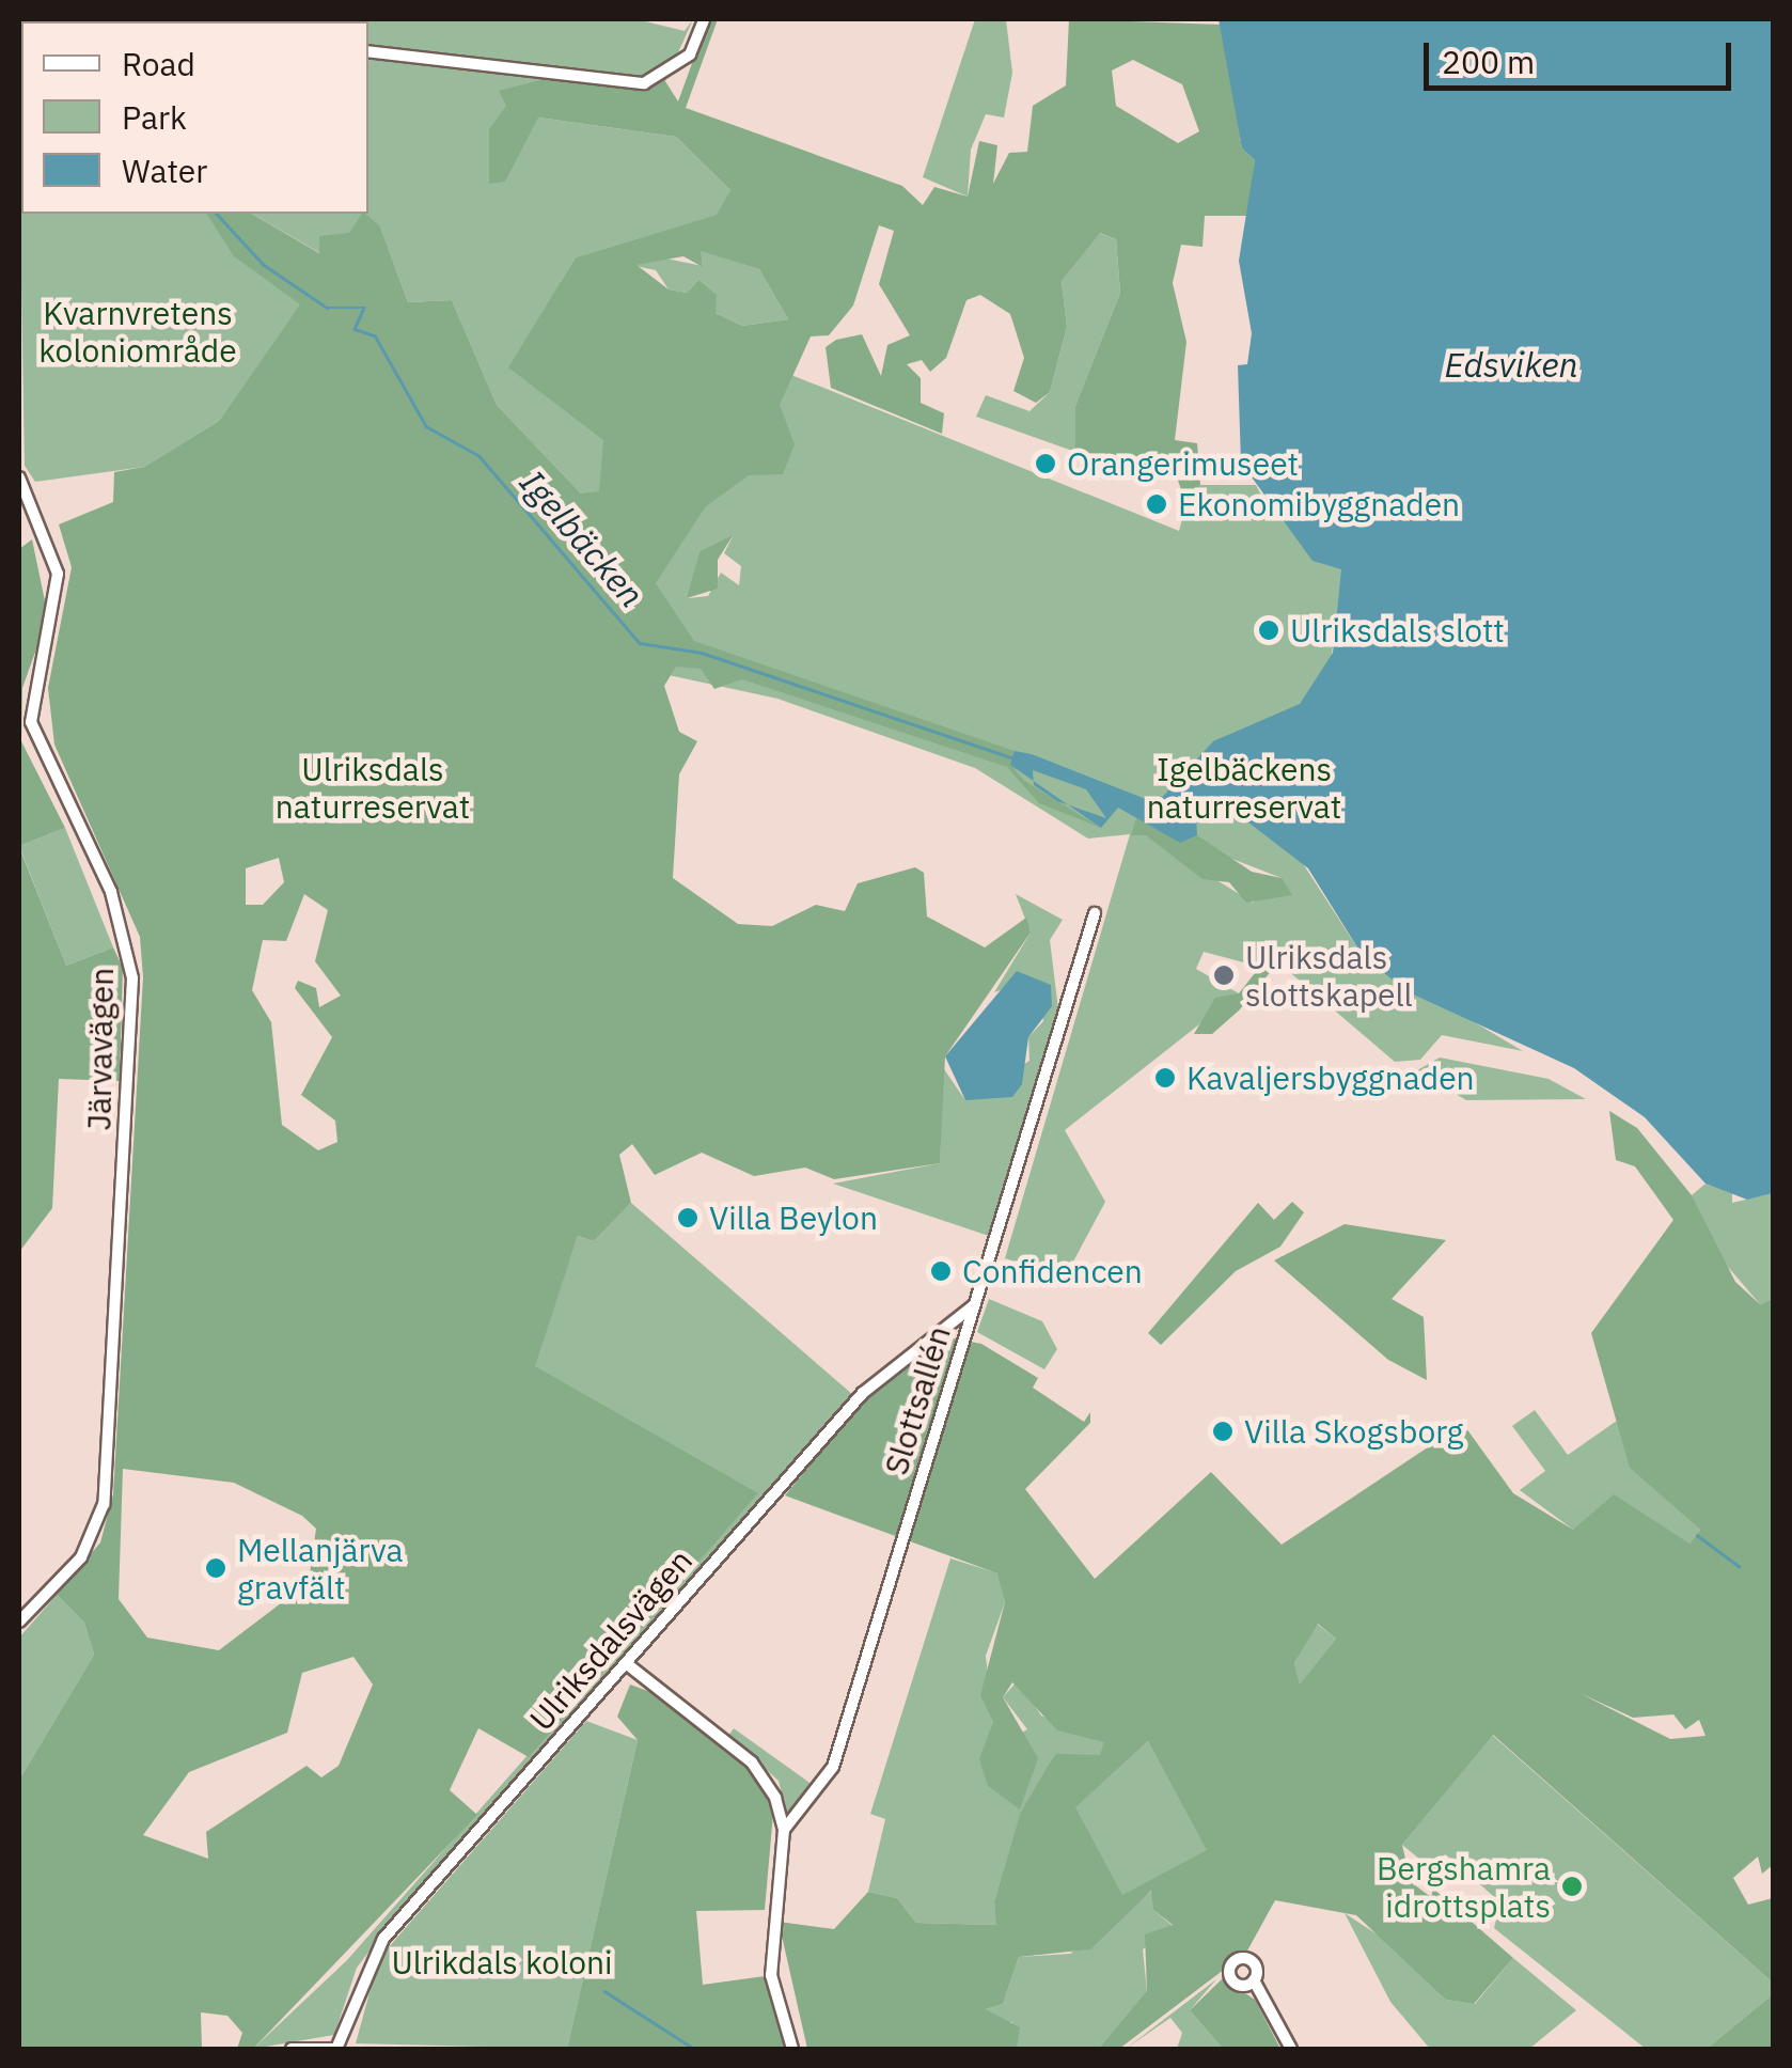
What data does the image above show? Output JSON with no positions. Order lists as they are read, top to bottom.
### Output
{
  "streets": {
    "street": ["Järvavägen", "Slottsallén", "Ulriksdalsvägen"]
  },
  "crossings": [
    ["Slottsallén", "Ulriksdalsvägen"]
  ],
  "water": ["Edsviken", "Igelbäcken"],
  "parks": [
    "Kvarnvretens koloniområde",
    "Ulriksdals naturreservat",
    "Igelbäckens naturreservat",
    "Ulrikdals koloni"
  ],
  "places": [
    "Orangerimuseet",
    "Ekonomibyggnaden",
    "Ulriksdals slott",
    "Ulriksdals slottskapell",
    "Kavaljersbyggnaden",
    "Villa Beylon",
    "Confidencen",
    "Villa Skogsborg",
    "Mellanjärva gravfält",
    "Bergshamra idrottsplats"
  ],
  "legend": ["Road", "Park", "Water"],
  "scale_bar": "200 m"
}
